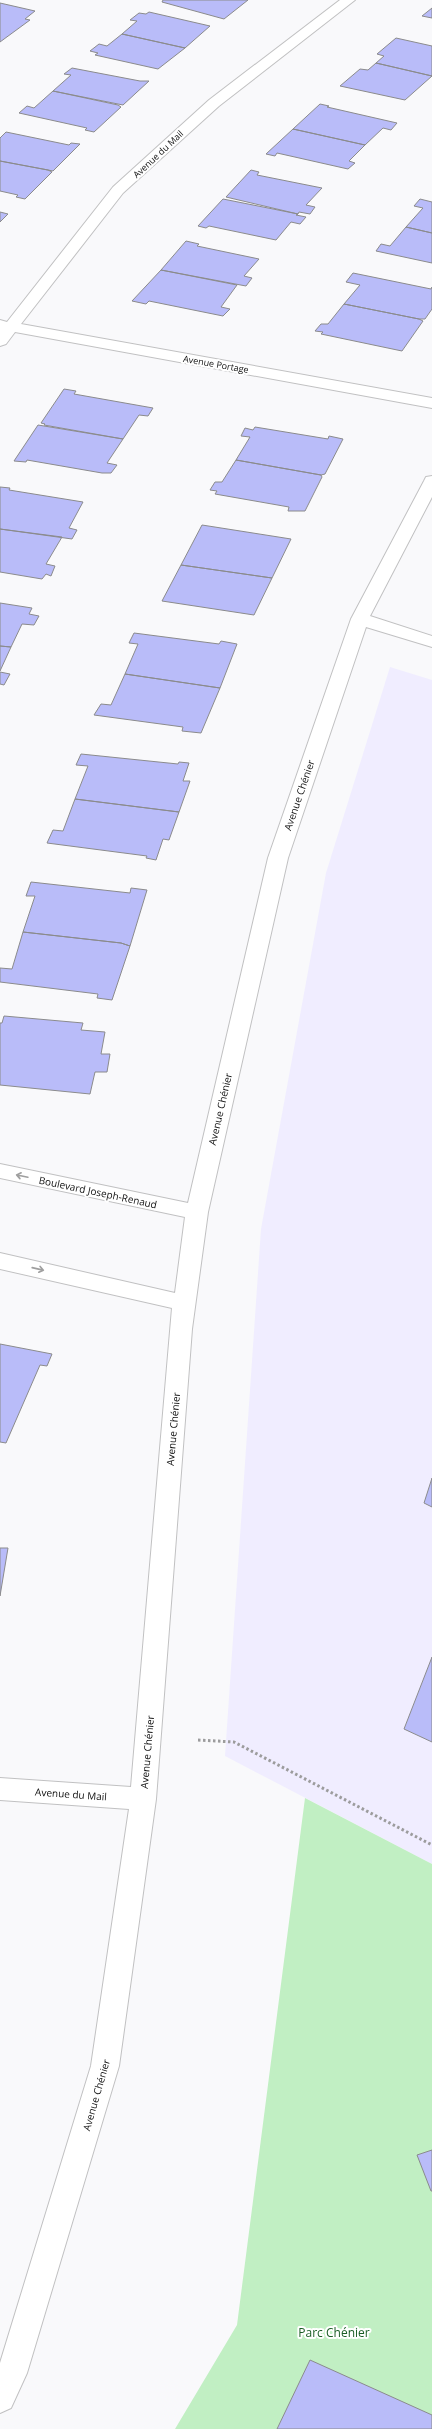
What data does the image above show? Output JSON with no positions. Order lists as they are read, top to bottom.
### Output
{
  "streets": {
    "street": [
      "Avenue du Mail",
      "Avenue Portage",
      "Avenue Chénier",
      "Boulevard Joseph-Renaud"
    ]
  },
  "crossings": [
    ["Avenue du Mail", "Avenue Portage"],
    ["Avenue du Mail", "Avenue Chénier"],
    ["Avenue Chénier", "Boulevard Joseph-Renaud"]
  ],
  "parks": ["Parc Chénier"]
}
